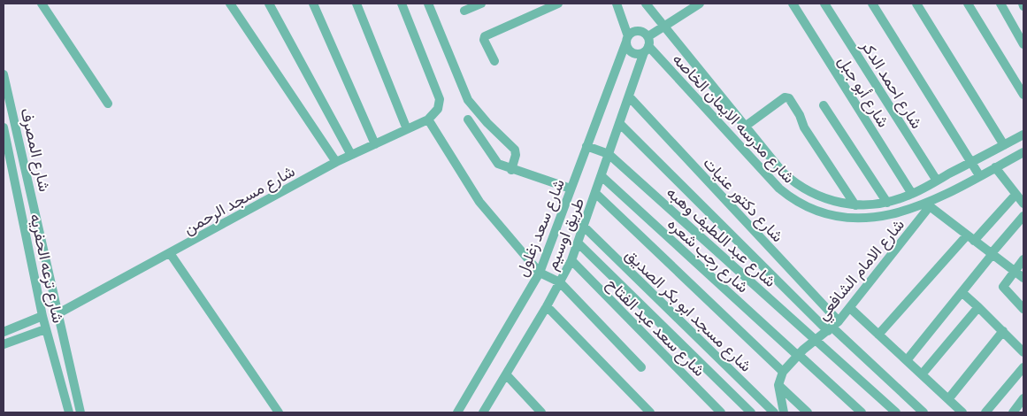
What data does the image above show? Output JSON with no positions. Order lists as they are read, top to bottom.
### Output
{
  "streets": {
    "street": [
      "شارع احمد الدكر",
      "شارع أبو جبل",
      "شارع مدرسه الايمان الخاصه",
      "شارع المصرف",
      "شارع مسجد الرحمن",
      "شارع دكتور عنيات",
      "شارع سعد زغلول",
      "طريق اوسيم",
      "شارع عبد اللطيف وهبه",
      "شارع رجب شعره",
      "شارع ترعه الحفريه",
      "شارع الامام الشافعي",
      "شارع مسجد ابو بكر الصديق",
      "شارع سعد عبد الفتاح"
    ]
  },
  "crossings": [
    ["شارع احمد الدكر", "شارع مدرسه الايمان الخاصه"],
    ["شارع أبو جبل", "شارع مدرسه الايمان الخاصه"],
    ["شارع مدرسه الايمان الخاصه", "طريق اوسيم"],
    ["شارع مدرسه الايمان الخاصه", "شارع الامام الشافعي"],
    ["شارع المصرف", "شارع مسجد الرحمن"],
    ["شارع دكتور عنيات", "طريق اوسيم"],
    ["شارع دكتور عنيات", "شارع الامام الشافعي"],
    ["طريق اوسيم", "شارع عبد اللطيف وهبه"],
    ["طريق اوسيم", "شارع رجب شعره"],
    ["طريق اوسيم", "شارع مسجد ابو بكر الصديق"],
    ["طريق اوسيم", "شارع سعد عبد الفتاح"],
    ["شارع عبد اللطيف وهبه", "شارع الامام الشافعي"],
    ["شارع رجب شعره", "شارع الامام الشافعي"]
  ]
}
